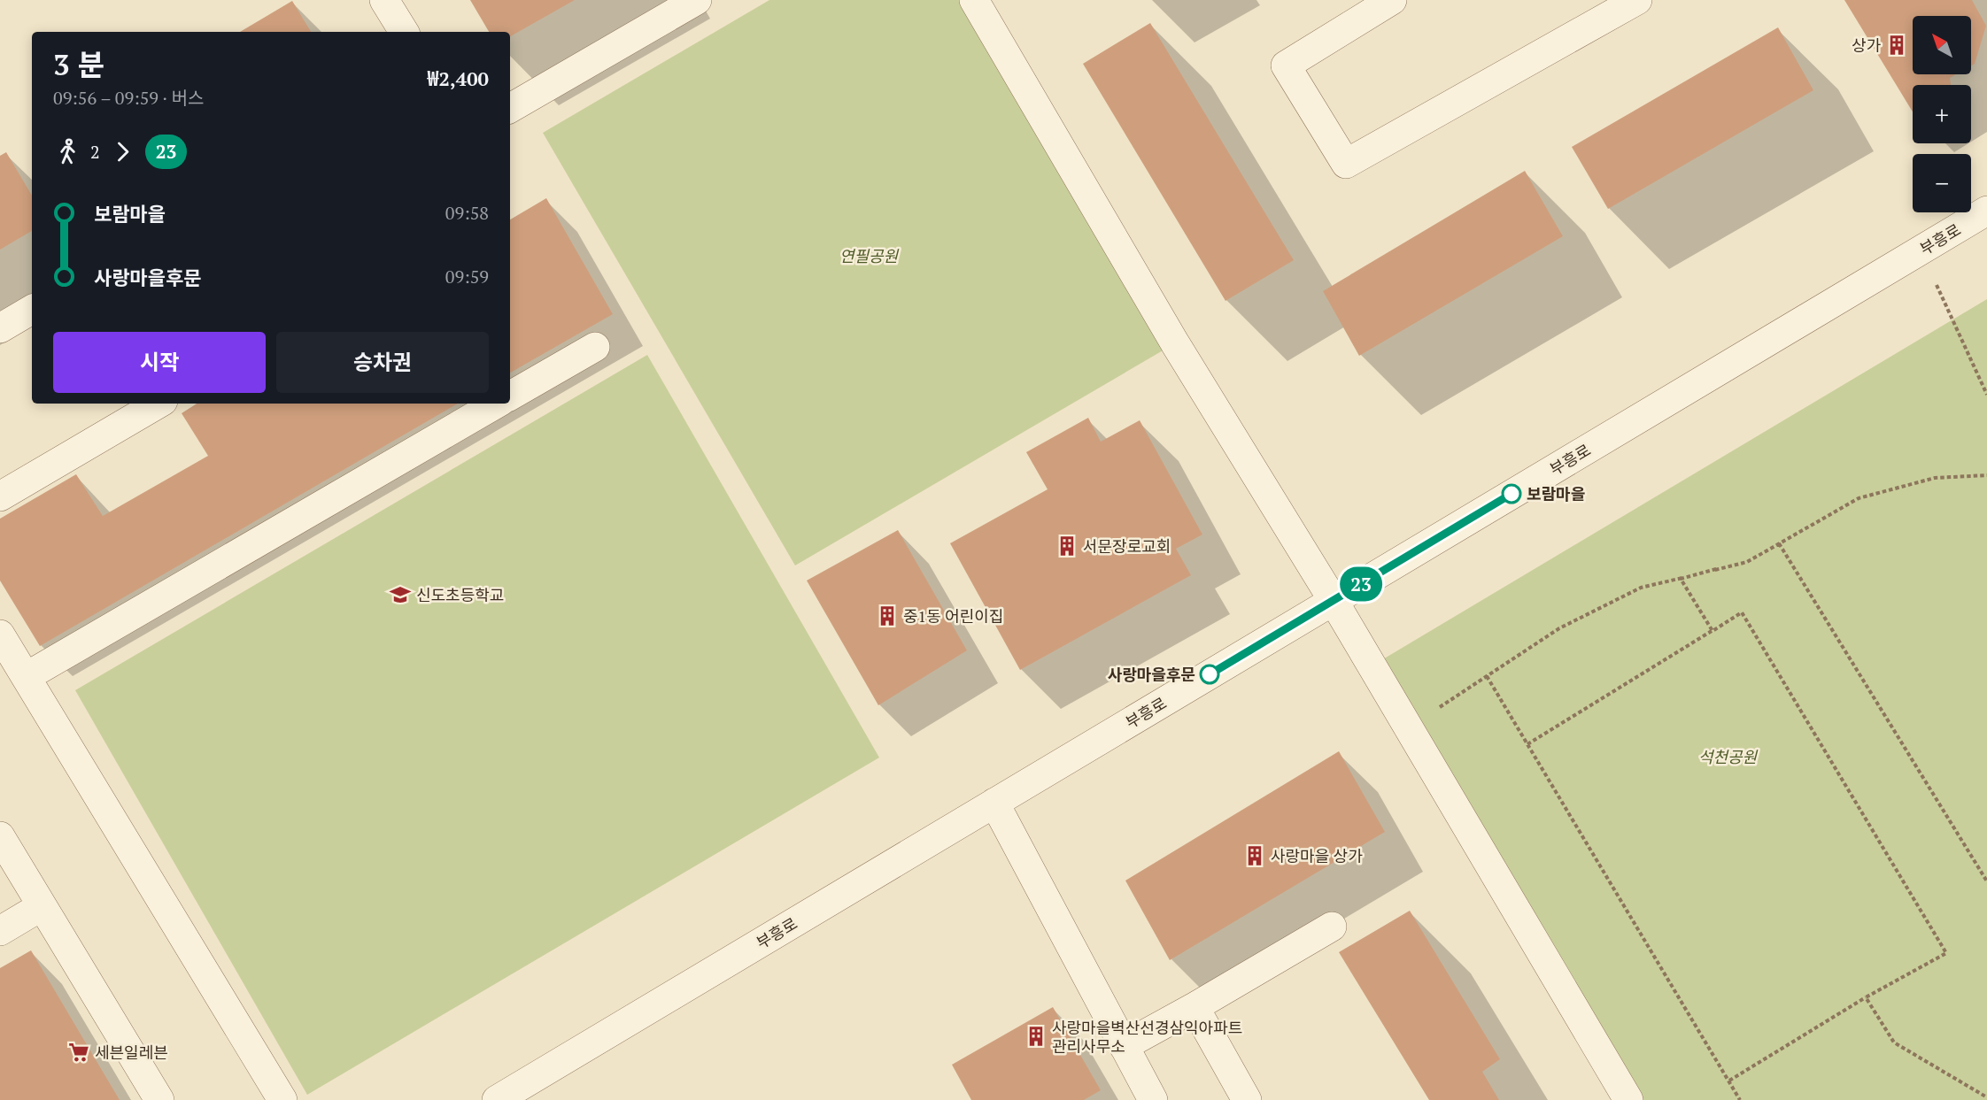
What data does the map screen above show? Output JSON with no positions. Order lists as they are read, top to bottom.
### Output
{
  "streets": {
    "street": ["부흥로"]
  },
  "parks": ["연필공원", "석천공원"],
  "places": {
    "building": [
      "상가",
      "서문장로교회",
      "중1동 어린이집",
      "사랑마을 상가",
      "사랑마을벽산선경삼익아파트 관리사무소"
    ],
    "other": ["보람마을", "사랑마을후문"],
    "school or university": ["신도초등학교"],
    "supermarket": ["세븐일레븐"]
  },
  "lines": ["bus line 23"],
  "north": "top left",
  "page": {
    "on_map": "23",
    "map_buttons": ["+", "−"],
    "heading": ["3 분", "09:56 – 09:59 · 버스", "₩2,400"],
    "legs": ["2", "23"],
    "list": [
      {
        "name": "보람마을",
        "value": "09:58"
      },
      {
        "name": "사랑마을후문",
        "value": "09:59"
      }
    ],
    "buttons": ["시작", "승차권"]
  }
}
